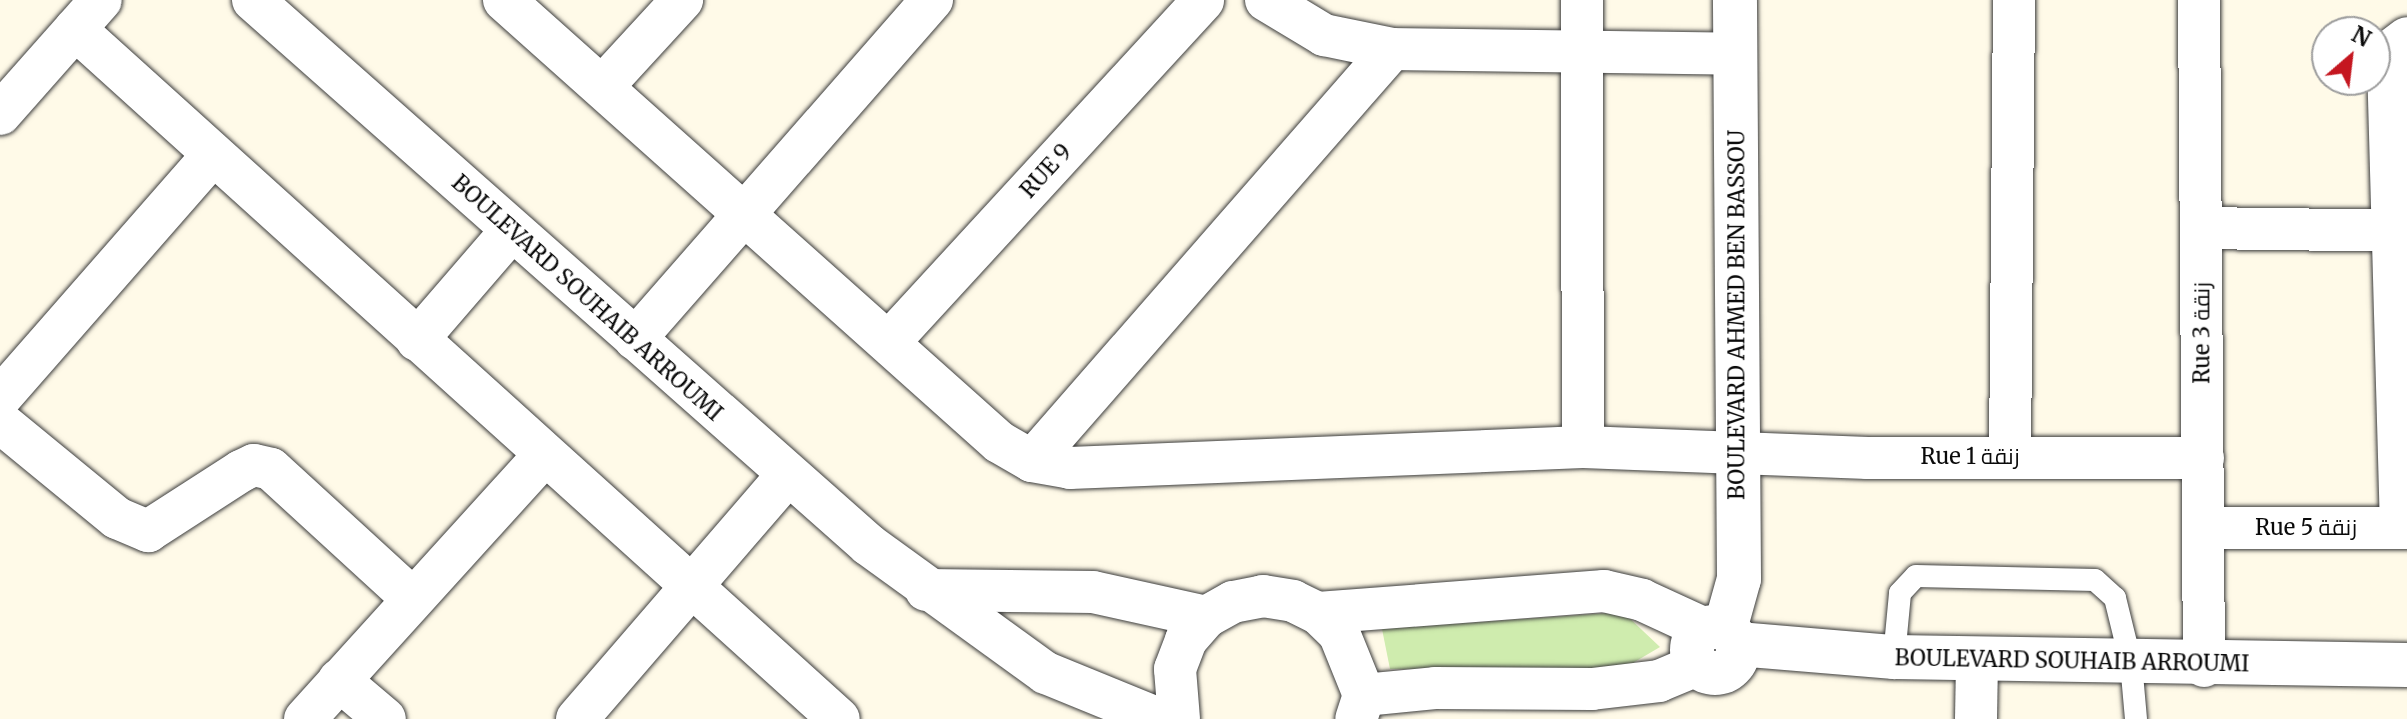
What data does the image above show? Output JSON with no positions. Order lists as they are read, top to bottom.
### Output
{
  "streets": {
    "street": [
      "RUE 9",
      "BOULEVARD SOUHAIB ARROUMI",
      "BOULEVARD AHMED BEN BASSOU",
      "Rue 3 زنقة",
      "Rue 1 زنقة",
      "Rue 5 زنقة"
    ]
  },
  "crossings": [
    ["BOULEVARD SOUHAIB ARROUMI", "BOULEVARD AHMED BEN BASSOU"],
    ["BOULEVARD SOUHAIB ARROUMI", "Rue 3 زنقة"],
    ["BOULEVARD AHMED BEN BASSOU", "Rue 1 زنقة"],
    ["Rue 3 زنقة", "Rue 1 زنقة"],
    ["Rue 3 زنقة", "Rue 5 زنقة"]
  ],
  "north": "top right"
}
